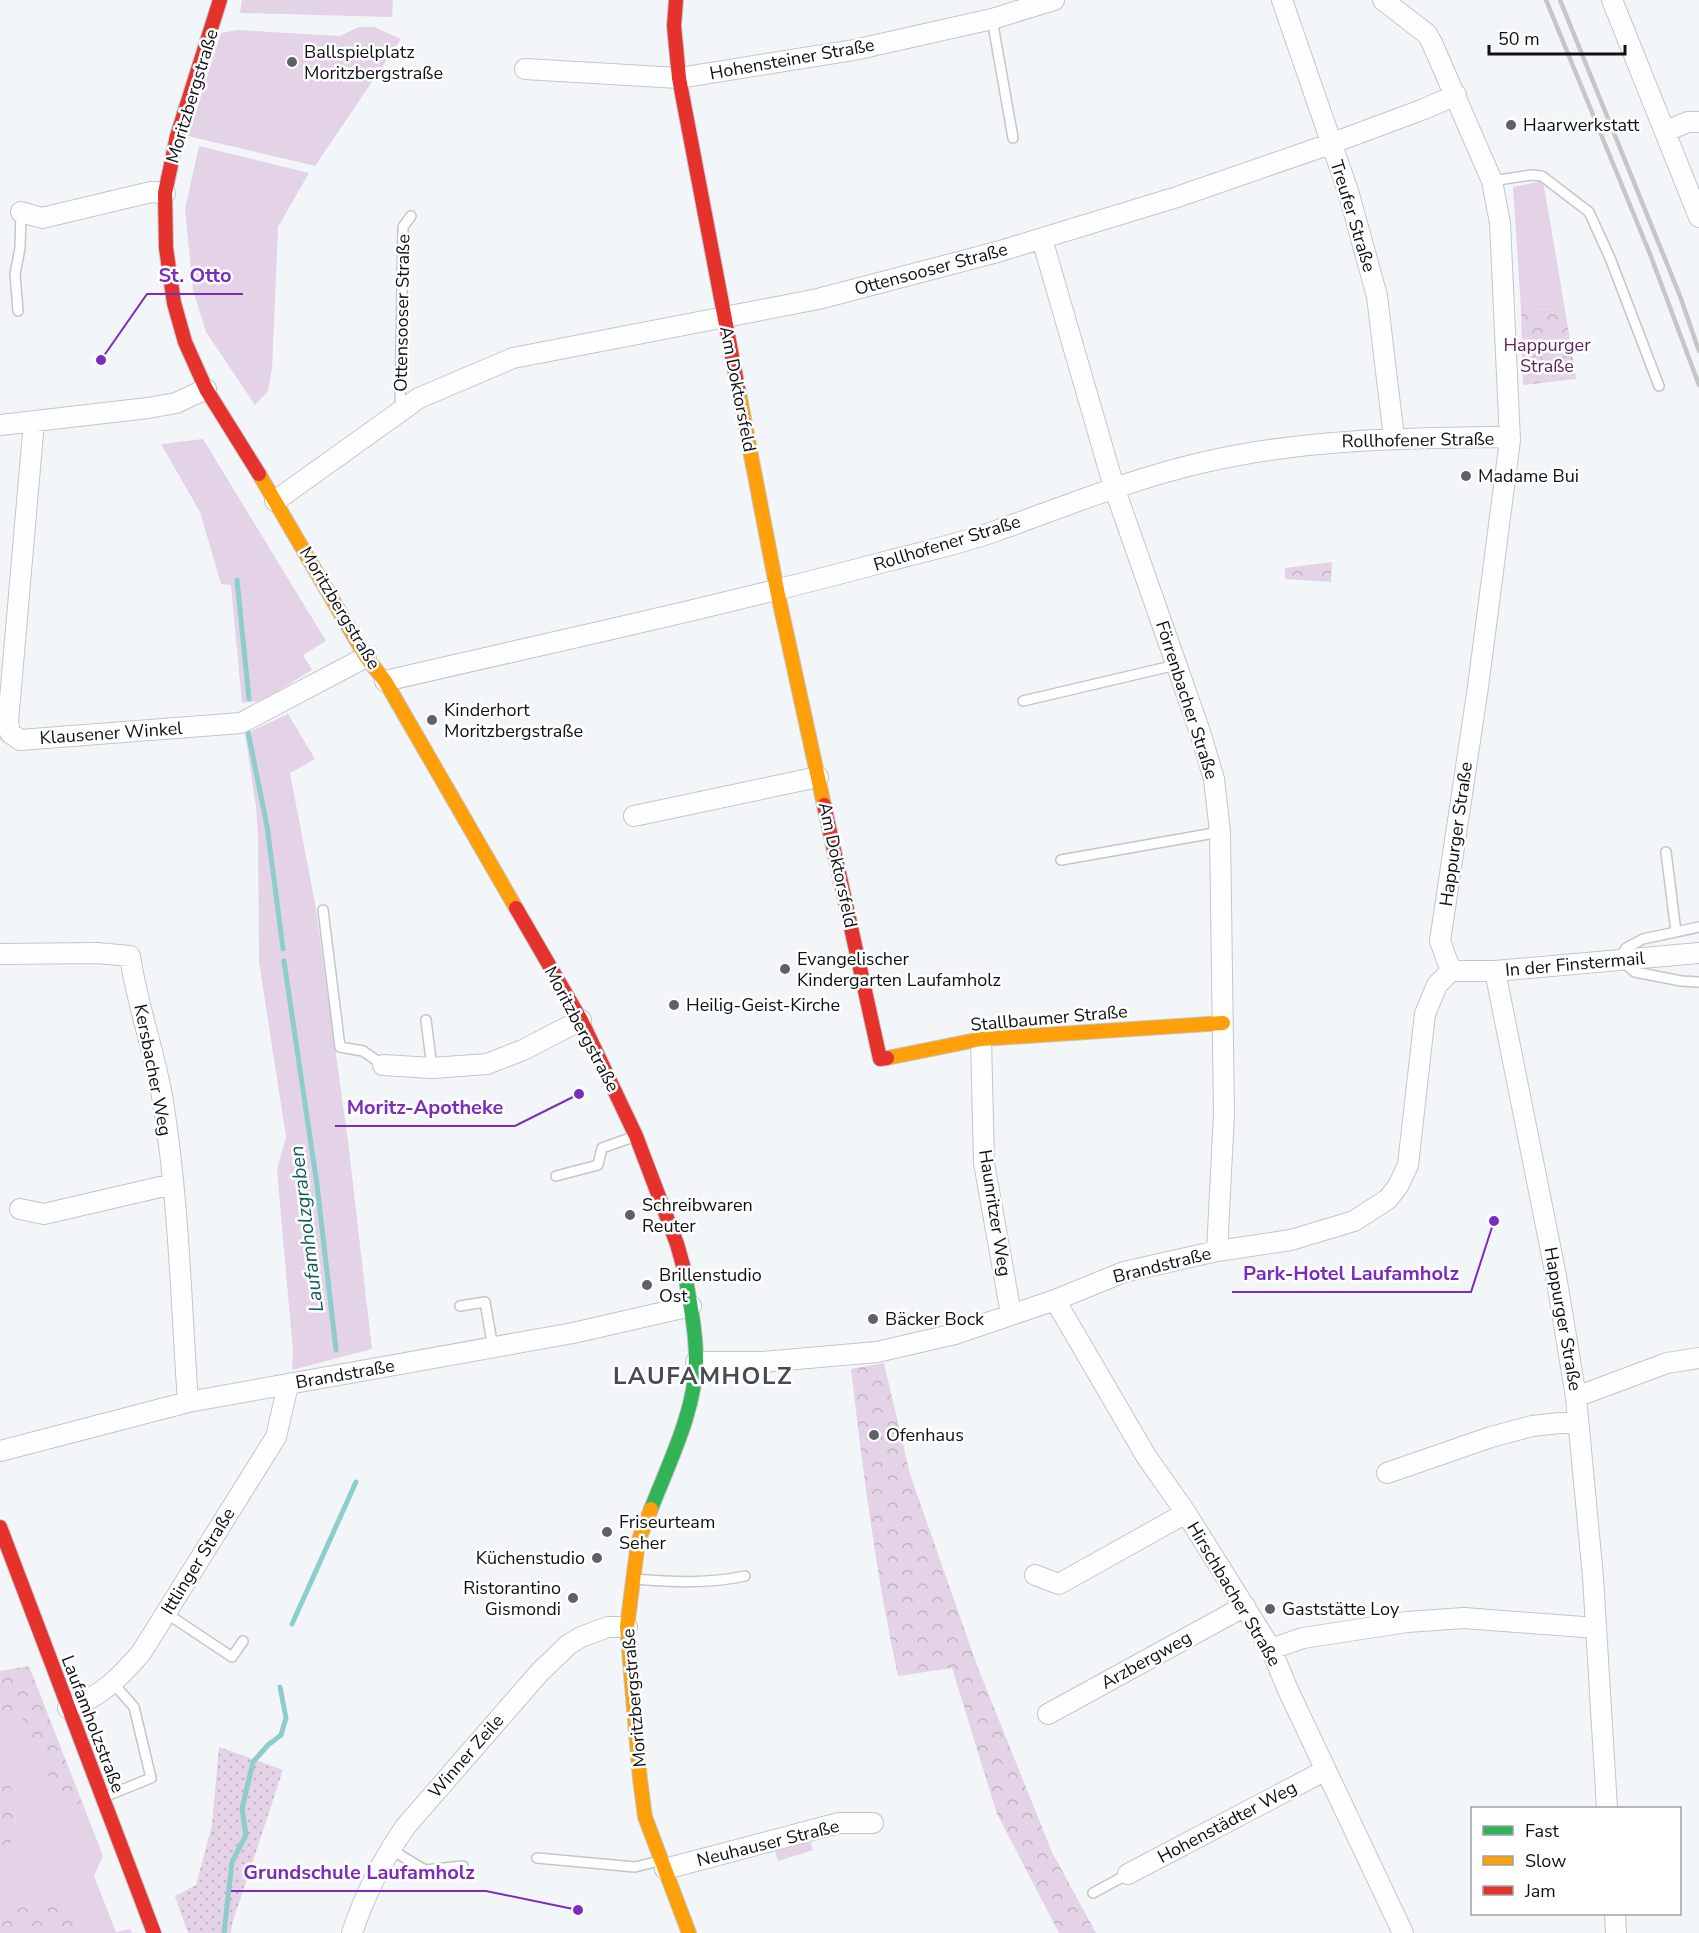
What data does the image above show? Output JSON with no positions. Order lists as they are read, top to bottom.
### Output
{
  "streets": {
    "street": [
      "Hohensteiner Straße",
      "Moritzbergstraße",
      "Treufer Straße",
      "Ottensooser Straße",
      "Am Doktorsfeld",
      "Rollhofener Straße",
      "Förrenbacher Straße",
      "Klausener Winkel",
      "Happurger Straße",
      "In der Finstermail",
      "Stallbaumer Straße",
      "Kersbacher Weg",
      "Haunritzer Weg",
      "Brandstraße",
      "Ittlinger Straße",
      "Hirschbacher Straße",
      "Arzbergweg",
      "Laufamholzstraße",
      "Winner Zeile",
      "Hohenstädter Weg",
      "Neuhauser Straße"
    ]
  },
  "crossings": [
    ["Hohensteiner Straße", "Am Doktorsfeld"],
    ["Moritzbergstraße", "Ottensooser Straße"],
    ["Moritzbergstraße", "Rollhofener Straße"],
    ["Moritzbergstraße", "Klausener Winkel"],
    ["Moritzbergstraße", "Brandstraße"],
    ["Moritzbergstraße", "Winner Zeile"],
    ["Moritzbergstraße", "Neuhauser Straße"],
    ["Treufer Straße", "Ottensooser Straße"],
    ["Treufer Straße", "Rollhofener Straße"],
    ["Ottensooser Straße", "Am Doktorsfeld"],
    ["Ottensooser Straße", "Förrenbacher Straße"],
    ["Ottensooser Straße", "Happurger Straße"],
    ["Am Doktorsfeld", "Rollhofener Straße"],
    ["Am Doktorsfeld", "Stallbaumer Straße"],
    ["Rollhofener Straße", "Förrenbacher Straße"],
    ["Rollhofener Straße", "Happurger Straße"],
    ["Förrenbacher Straße", "Stallbaumer Straße"],
    ["Förrenbacher Straße", "Brandstraße"],
    ["Happurger Straße", "In der Finstermail"],
    ["Happurger Straße", "Brandstraße"],
    ["In der Finstermail", "Brandstraße"],
    ["Stallbaumer Straße", "Haunritzer Weg"],
    ["Kersbacher Weg", "Brandstraße"],
    ["Haunritzer Weg", "Brandstraße"],
    ["Brandstraße", "Ittlinger Straße"],
    ["Brandstraße", "Hirschbacher Straße"],
    ["Ittlinger Straße", "Laufamholzstraße"],
    ["Hirschbacher Straße", "Arzbergweg"],
    ["Hirschbacher Straße", "Hohenstädter Weg"]
  ],
  "districts": ["LAUFAMHOLZ"],
  "water": ["Laufamholzgraben"],
  "parks": ["Happurger Straße"],
  "places": [
    "Ballspielplatz Moritzbergstraße",
    "Haarwerkstatt",
    "St. Otto",
    "Madame Bui",
    "Kinderhort Moritzbergstraße",
    "Evangelischer Kindergarten Laufamholz",
    "Heilig-Geist-Kirche",
    "Moritz-Apotheke",
    "Schreibwaren Reuter",
    "Park-Hotel Laufamholz",
    "Brillenstudio Ost",
    "Bäcker Bock",
    "Ofenhaus",
    "Friseurteam Seher",
    "Küchenstudio",
    "Ristorantino Gismondi",
    "Gaststätte Loy",
    "Grundschule Laufamholz"
  ],
  "legend": ["Fast", "Slow", "Jam"],
  "scale_bar": "50 m"
}
